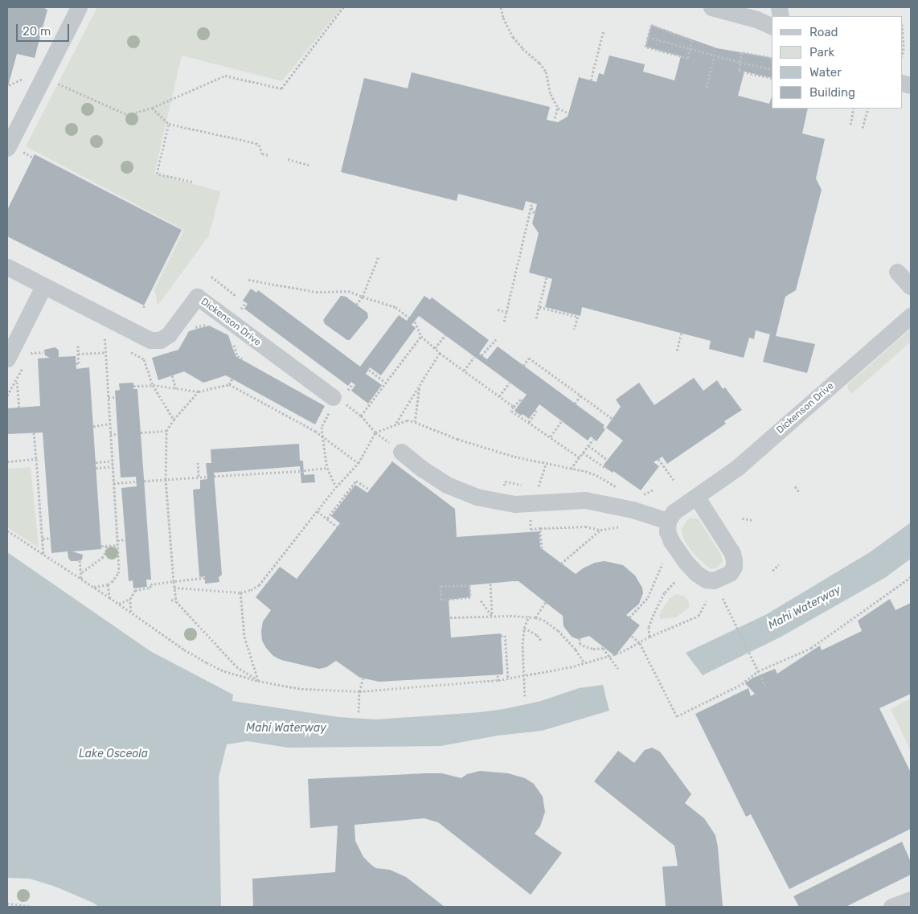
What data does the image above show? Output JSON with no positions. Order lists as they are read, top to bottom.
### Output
{
  "streets": {
    "street": ["Dickenson Drive"]
  },
  "water": ["Mahi Waterway", "Lake Osceola"],
  "legend": [
    "Road",
    "Park",
    "Water",
    "Building"
  ],
  "scale_bar": "20 m"
}
